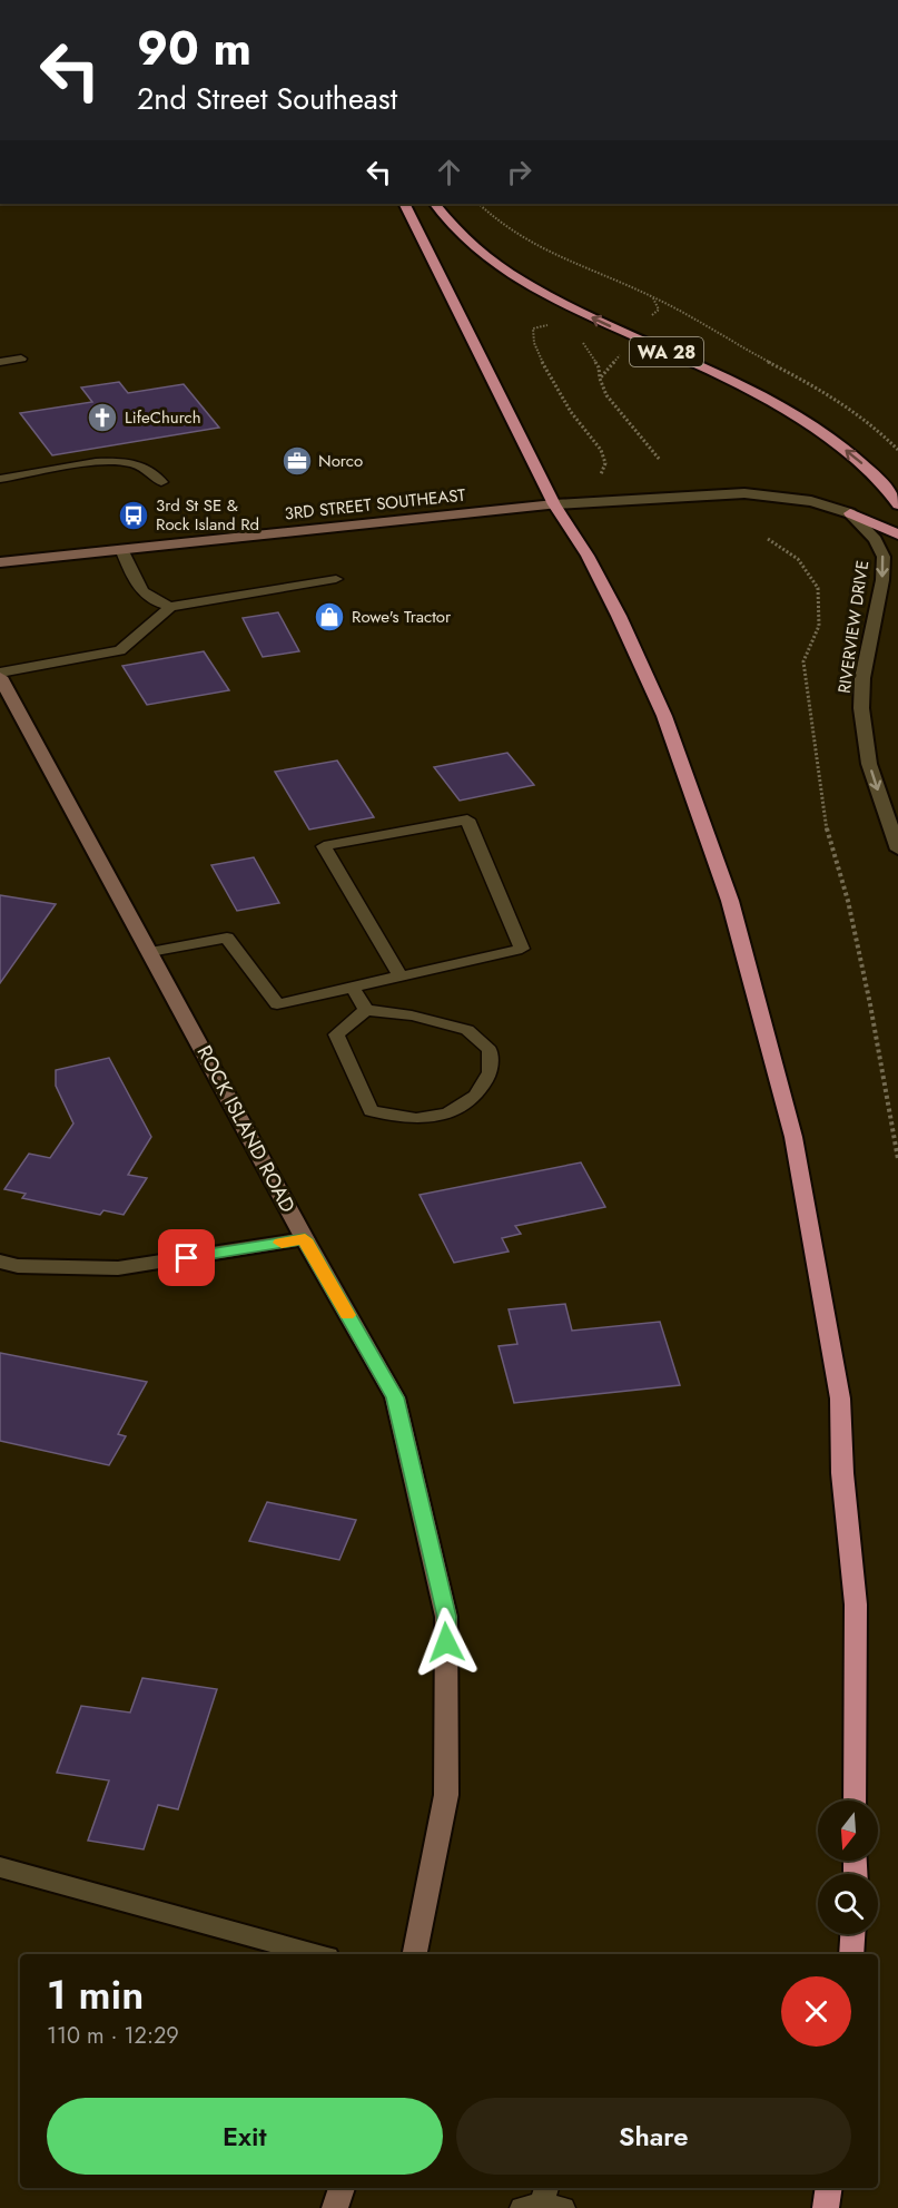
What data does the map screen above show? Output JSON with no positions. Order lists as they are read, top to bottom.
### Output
{
  "streets": {
    "highway": ["WA 28"],
    "main road": ["3RD STREET SOUTHEAST", "ROCK ISLAND ROAD"],
    "street": ["RIVERVIEW DRIVE"]
  },
  "one_way": ["RIVERVIEW DRIVE"],
  "places": {
    "church": ["LifeChurch"],
    "office": ["Norco"],
    "bus stop": ["3rd St SE & Rock Island Rd"],
    "shop": ["Rowe's Tractor"]
  },
  "north": "bottom",
  "page": {
    "turn": ["90 m", "2nd Street Southeast"],
    "heading": ["1 min", "110 m · 12:29"],
    "buttons": ["Exit", "Share"]
  }
}
